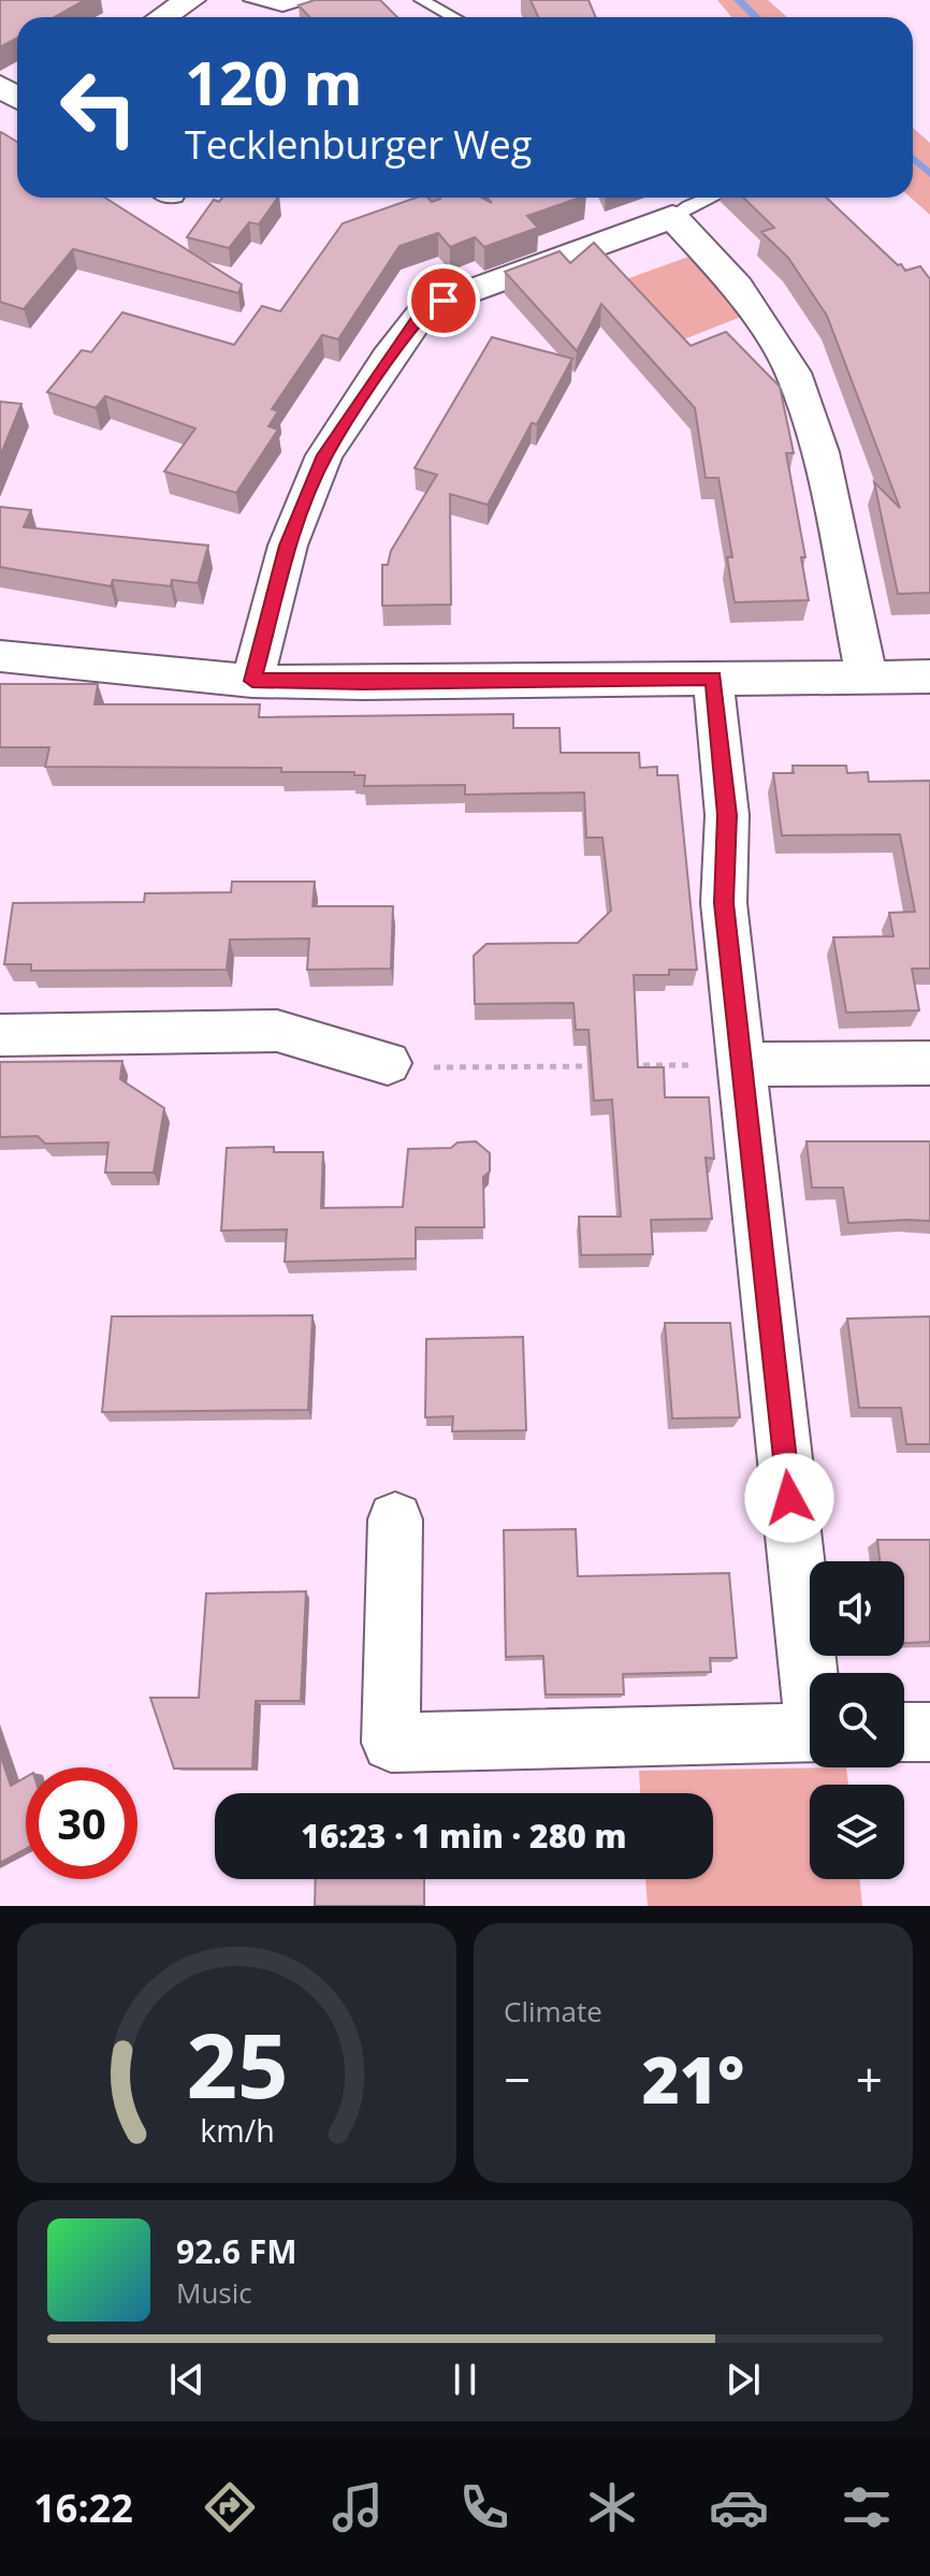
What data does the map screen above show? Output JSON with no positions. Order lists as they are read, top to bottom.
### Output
{
  "page": {
    "turn": ["120 m", "Tecklenburger Weg"],
    "limit": "30",
    "trip": "16:23 · 1 min · 280 m",
    "tile": "Climate",
    "heat": ["−", "21°", "+"],
    "song": ["92.6 FM", "Music"],
    "tabs": "16:22",
    "gauge": ["25", "km/h"]
  }
}
